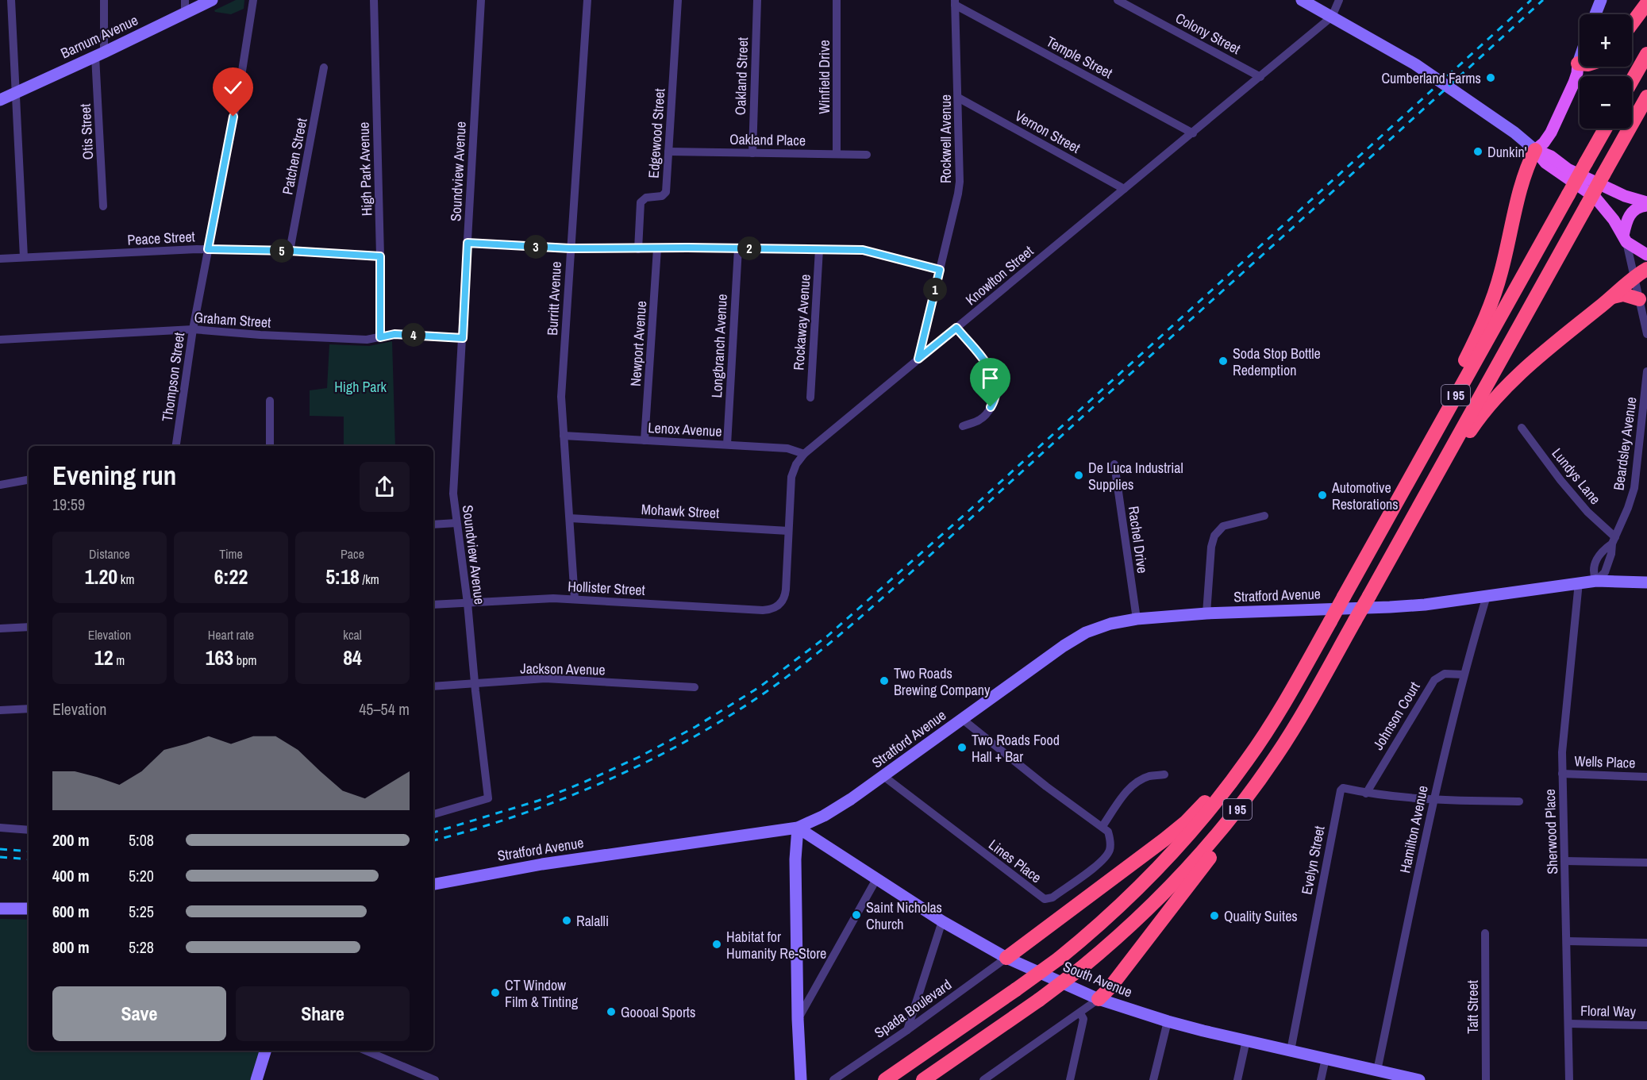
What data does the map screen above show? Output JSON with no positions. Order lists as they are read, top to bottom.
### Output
{
  "streets": {
    "highway": ["I 95"],
    "main road": ["Barnum Avenue", "Stratford Avenue", "South Avenue"],
    "street": [
      "Colony Street",
      "Temple Street",
      "Oakland Street",
      "Winfield Drive",
      "Otis Street",
      "Vernon Street",
      "Edgewood Street",
      "Rockwell Avenue",
      "Oakland Place",
      "Patchen Street",
      "High Park Avenue",
      "Soundview Avenue",
      "Peace Street",
      "Knowlton Street",
      "Burritt Avenue",
      "Graham Street",
      "Rockaway Avenue",
      "Newport Avenue",
      "Longbranch Avenue",
      "Thompson Street",
      "Lenox Avenue",
      "Beardsley Avenue",
      "Lundys Lane",
      "Mohawk Street",
      "Rachel Drive",
      "Hollister Street",
      "Jackson Avenue",
      "Johnson Court",
      "Wells Place",
      "Hamilton Avenue",
      "Sherwood Place",
      "Evelyn Street",
      "Lines Place",
      "Taft Street",
      "Spada Boulevard",
      "Floral Way"
    ]
  },
  "crossings": [
    ["Colony Street", "Knowlton Street"],
    ["Barnum Avenue", "Otis Street"],
    ["Temple Street", "Rockwell Avenue"],
    ["Temple Street", "Knowlton Street"],
    ["Oakland Street", "Oakland Place"],
    ["Winfield Drive", "Oakland Place"],
    ["Vernon Street", "Rockwell Avenue"],
    ["Vernon Street", "Knowlton Street"],
    ["Edgewood Street", "Oakland Place"],
    ["Rockwell Avenue", "Knowlton Street"],
    ["Patchen Street", "Peace Street"],
    ["High Park Avenue", "Peace Street"],
    ["High Park Avenue", "Graham Street"],
    ["Soundview Avenue", "Graham Street"],
    ["Soundview Avenue", "Hollister Street"],
    ["Soundview Avenue", "Jackson Avenue"],
    ["Peace Street", "Thompson Street"],
    ["Knowlton Street", "Lenox Avenue"],
    ["Knowlton Street", "Mohawk Street"],
    ["Knowlton Street", "Hollister Street"],
    ["Burritt Avenue", "Lenox Avenue"],
    ["Burritt Avenue", "Mohawk Street"],
    ["Burritt Avenue", "Hollister Street"],
    ["Graham Street", "Thompson Street"],
    ["Newport Avenue", "Lenox Avenue"],
    ["Longbranch Avenue", "Lenox Avenue"],
    ["Beardsley Avenue", "Lundys Lane"],
    ["Beardsley Avenue", "Stratford Avenue"],
    ["Rachel Drive", "Stratford Avenue"],
    ["Stratford Avenue", "Hamilton Avenue"],
    ["Stratford Avenue", "Sherwood Place"],
    ["Stratford Avenue", "Lines Place"],
    ["Stratford Avenue", "South Avenue"],
    ["Johnson Court", "Hamilton Avenue"],
    ["Johnson Court", "Evelyn Street"],
    ["Wells Place", "Sherwood Place"],
    ["Hamilton Avenue", "South Avenue"],
    ["Sherwood Place", "Floral Way"],
    ["Evelyn Street", "South Avenue"],
    ["South Avenue", "Spada Boulevard"]
  ],
  "parks": ["High Park"],
  "places": [
    "Cumberland Farms",
    "Dunkin'",
    "Soda Stop Bottle Redemption",
    "De Luca Industrial Supplies",
    "Automotive Restorations",
    "Two Roads Brewing Company",
    "Two Roads Food Hall + Bar",
    "Saint Nicholas Church",
    "Quality Suites",
    "Ralalli",
    "Habitat for Humanity Re-Store",
    "CT Window Film & Tinting",
    "Goooal Sports"
  ],
  "page": {
    "map_buttons": ["+", "−"],
    "pins": [
      "3",
      "2",
      "5",
      "1",
      "4"
    ],
    "heading": ["Evening run", "19:59"],
    "stats": [
      ["Distance", "1.20 km"],
      ["Time", "6:22"],
      ["Pace", "5:18 /km"],
      ["Elevation", "12 m"],
      ["Heart rate", "163 bpm"],
      ["kcal", "84"]
    ],
    "chart": ["Elevation", "45–54 m"],
    "list": [
      {
        "name": "200 m",
        "note": "5:08"
      },
      {
        "name": "400 m",
        "note": "5:20"
      },
      {
        "name": "600 m",
        "note": "5:25"
      },
      {
        "name": "800 m",
        "note": "5:28"
      }
    ],
    "buttons": ["Save", "Share"]
  }
}
